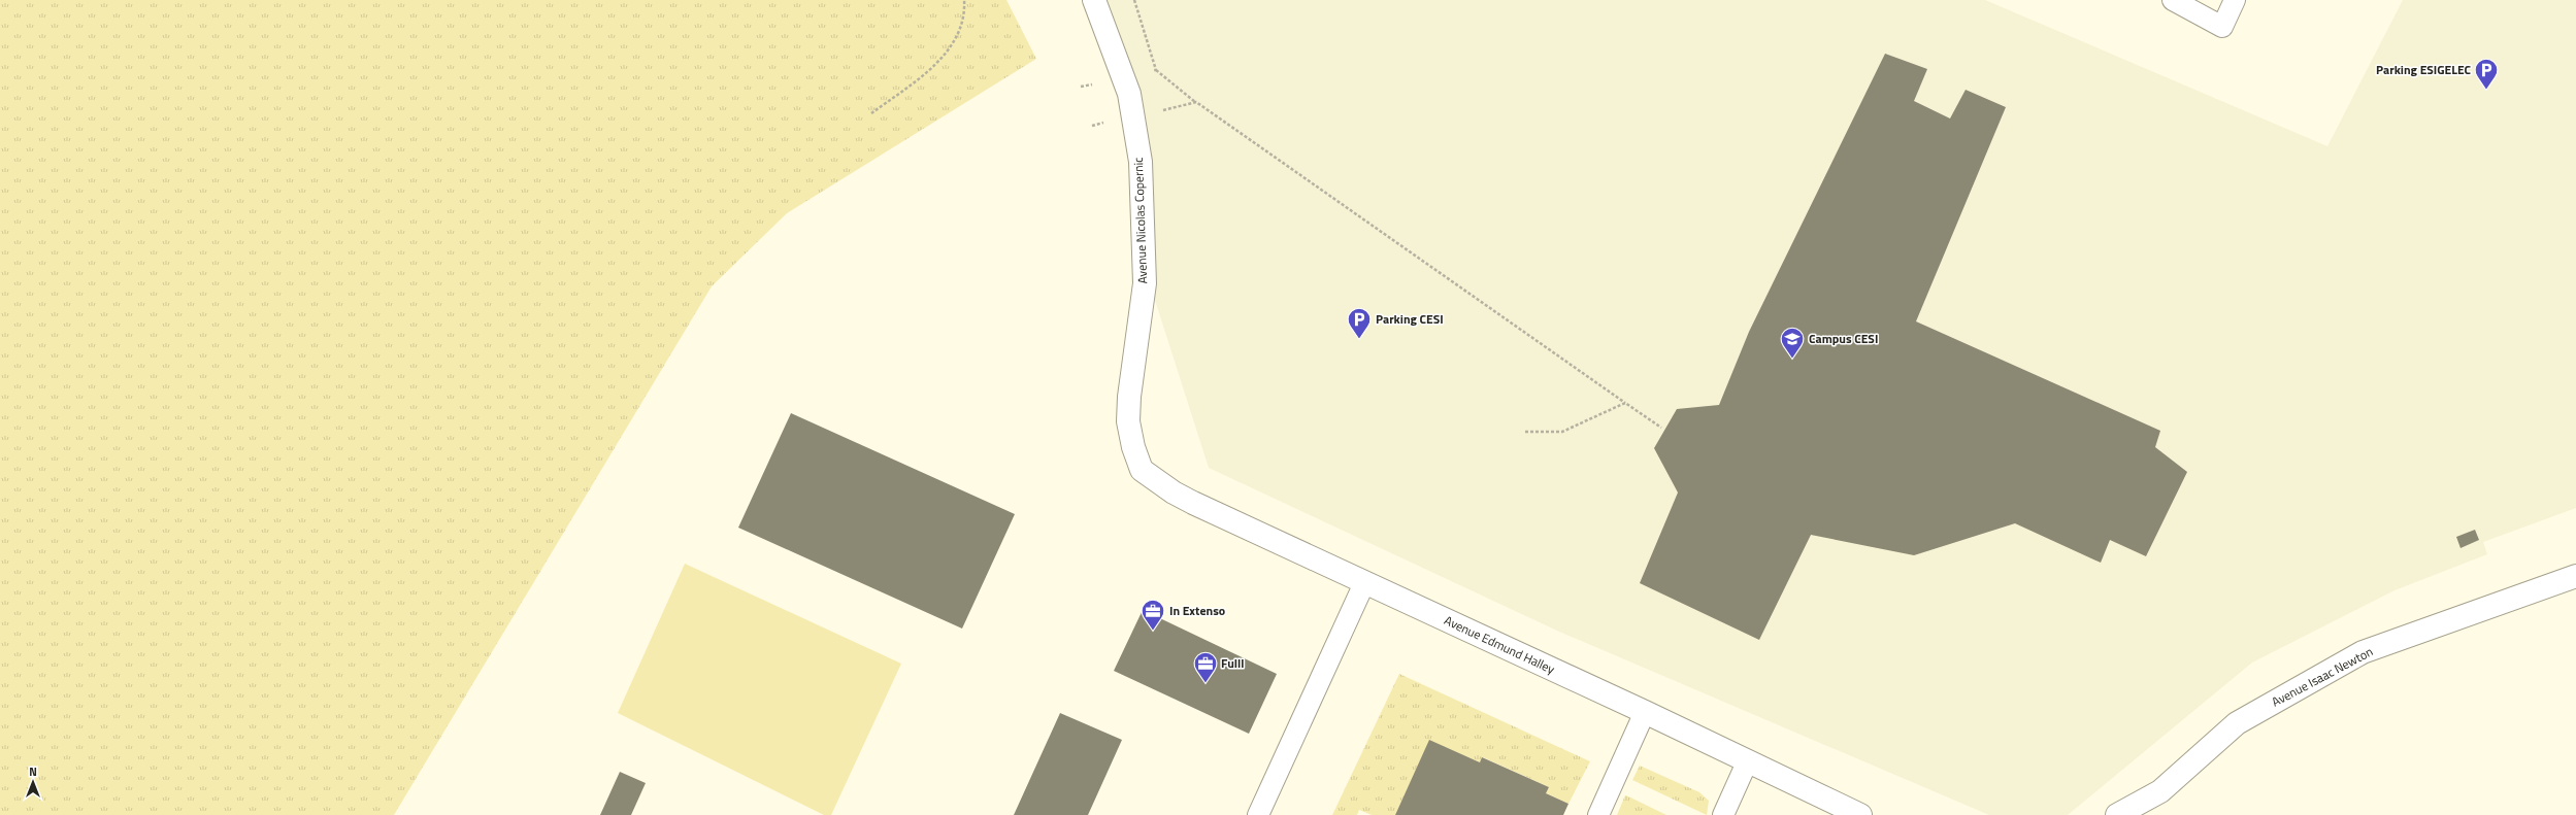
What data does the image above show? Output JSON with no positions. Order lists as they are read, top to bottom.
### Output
{
  "streets": {
    "street": ["Avenue Nicolas Copernic", "Avenue Edmund Halley", "Avenue Isaac Newton"]
  },
  "crossings": [
    ["Avenue Nicolas Copernic", "Avenue Edmund Halley"]
  ],
  "places": {
    "parking": ["Parking ESIGELEC", "Parking CESI"],
    "school or university": ["Campus CESI"],
    "office": ["In Extenso", "Fulll"]
  },
  "north": "top"
}
